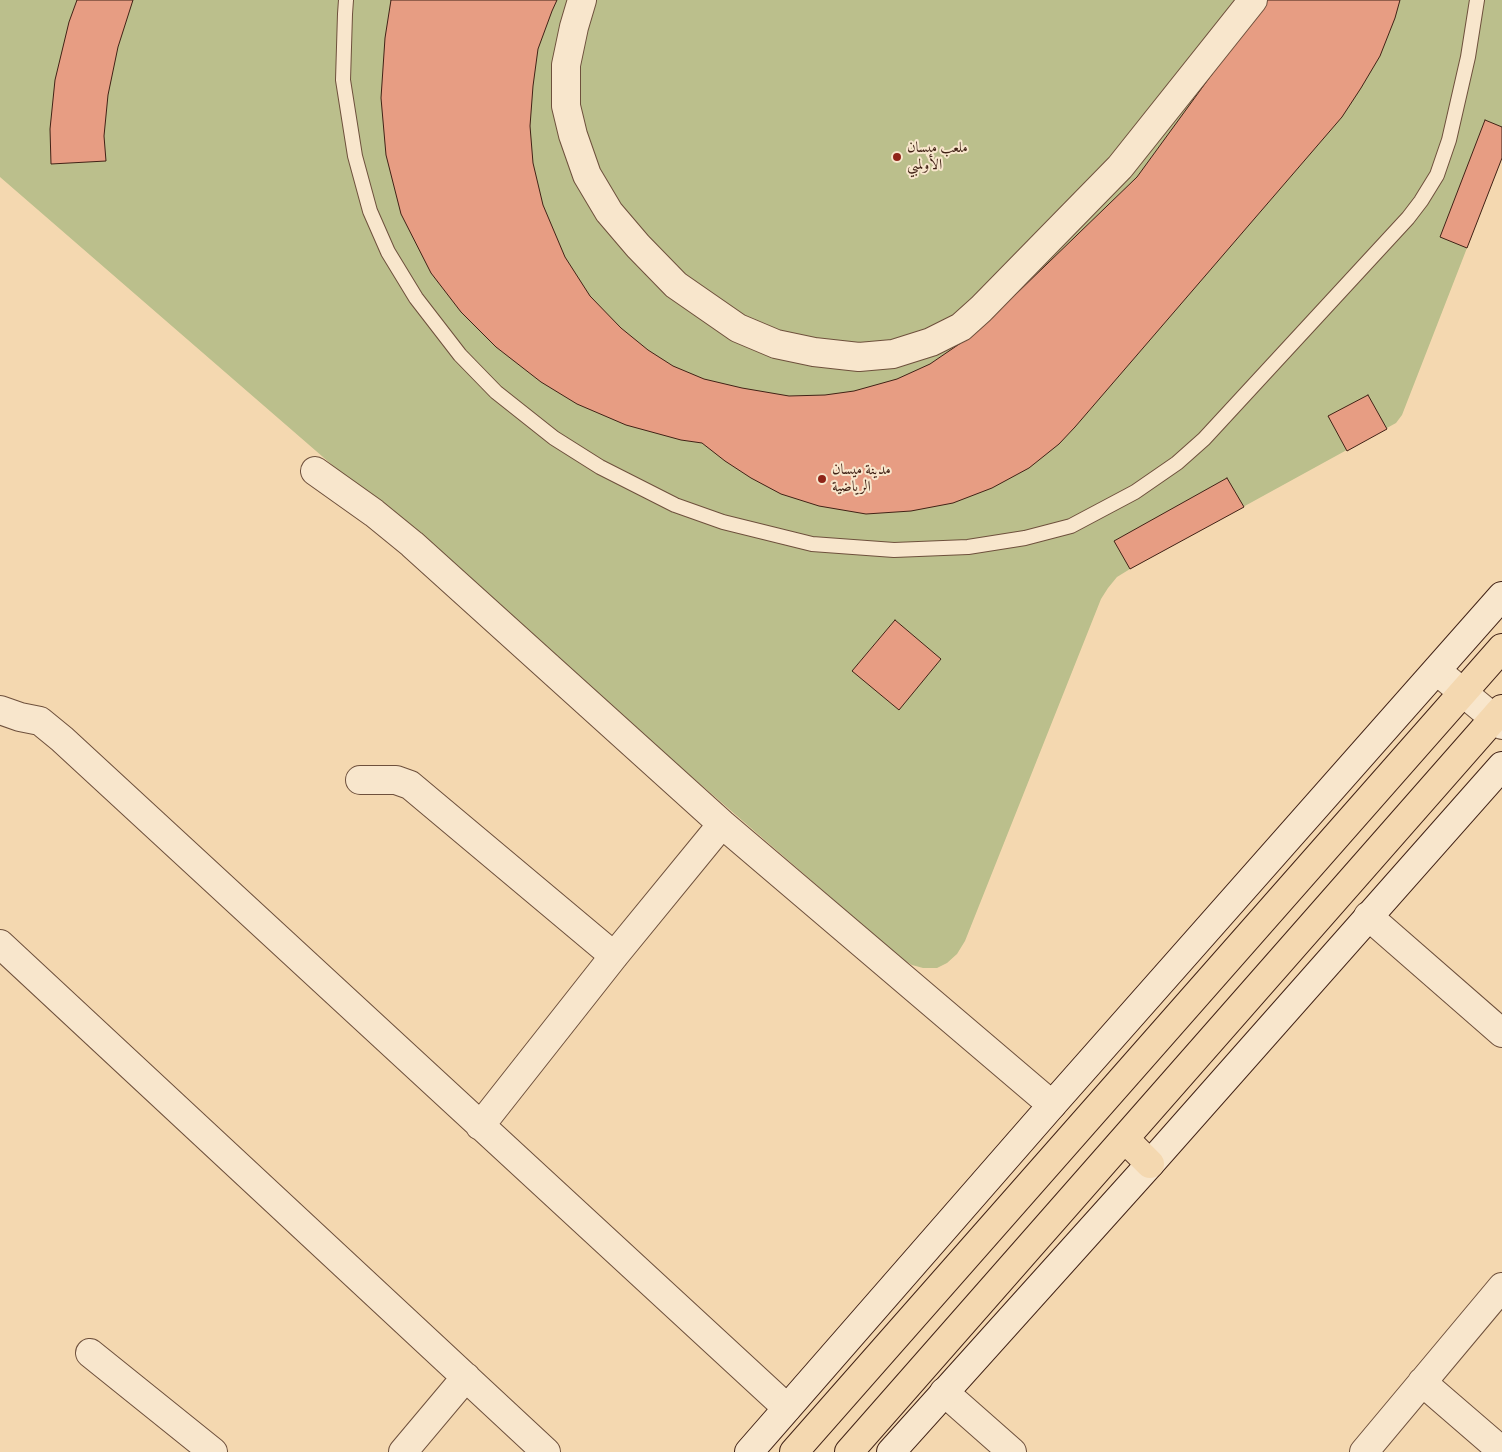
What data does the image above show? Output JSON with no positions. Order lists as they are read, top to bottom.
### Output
{
  "places": ["ملعب ميسان الأولمبي", "مدينة ميسان الرياضية"]
}
